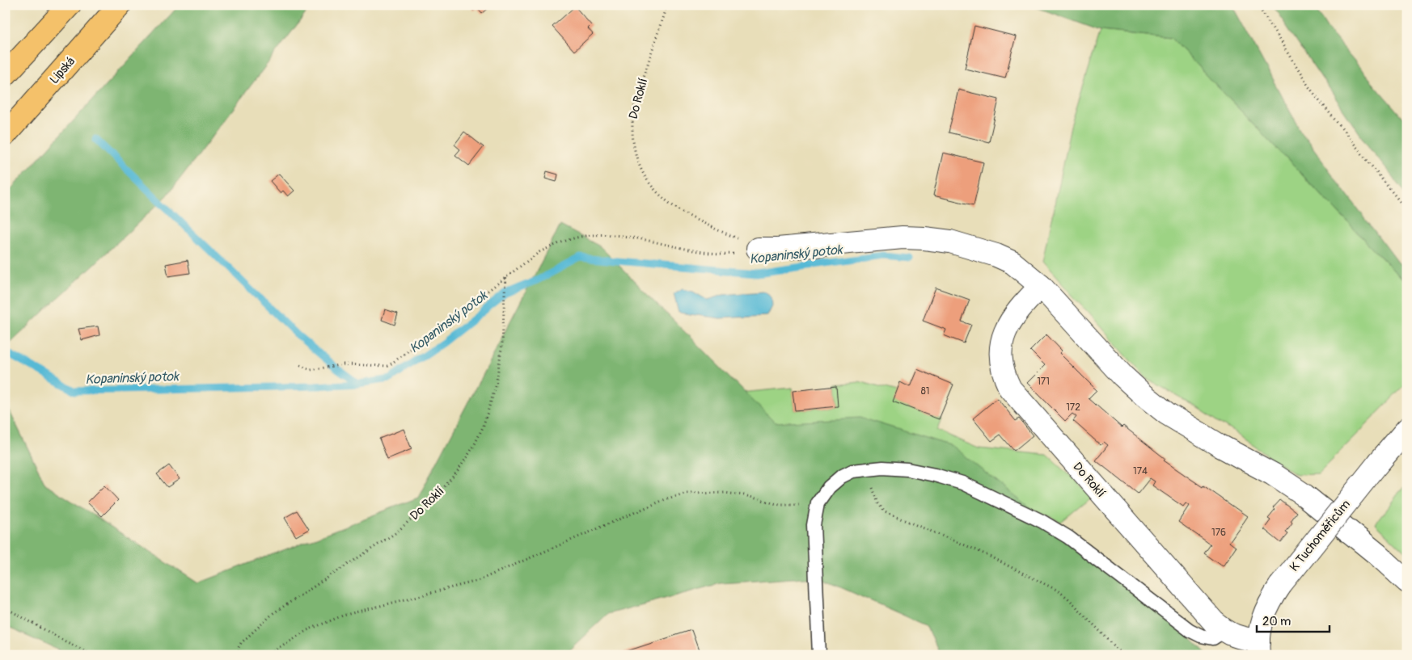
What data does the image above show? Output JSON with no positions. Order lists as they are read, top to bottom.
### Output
{
  "streets": {
    "highway": ["Lipská"],
    "street": ["Do Roklí", "K Tuchoměřicům"]
  },
  "crossings": [
    ["Do Roklí", "K Tuchoměřicům"]
  ],
  "water": ["Kopaninský potok"],
  "house_numbers": [
    "171",
    "81",
    "172",
    "174",
    "176"
  ],
  "scale_bar": "20 m"
}
